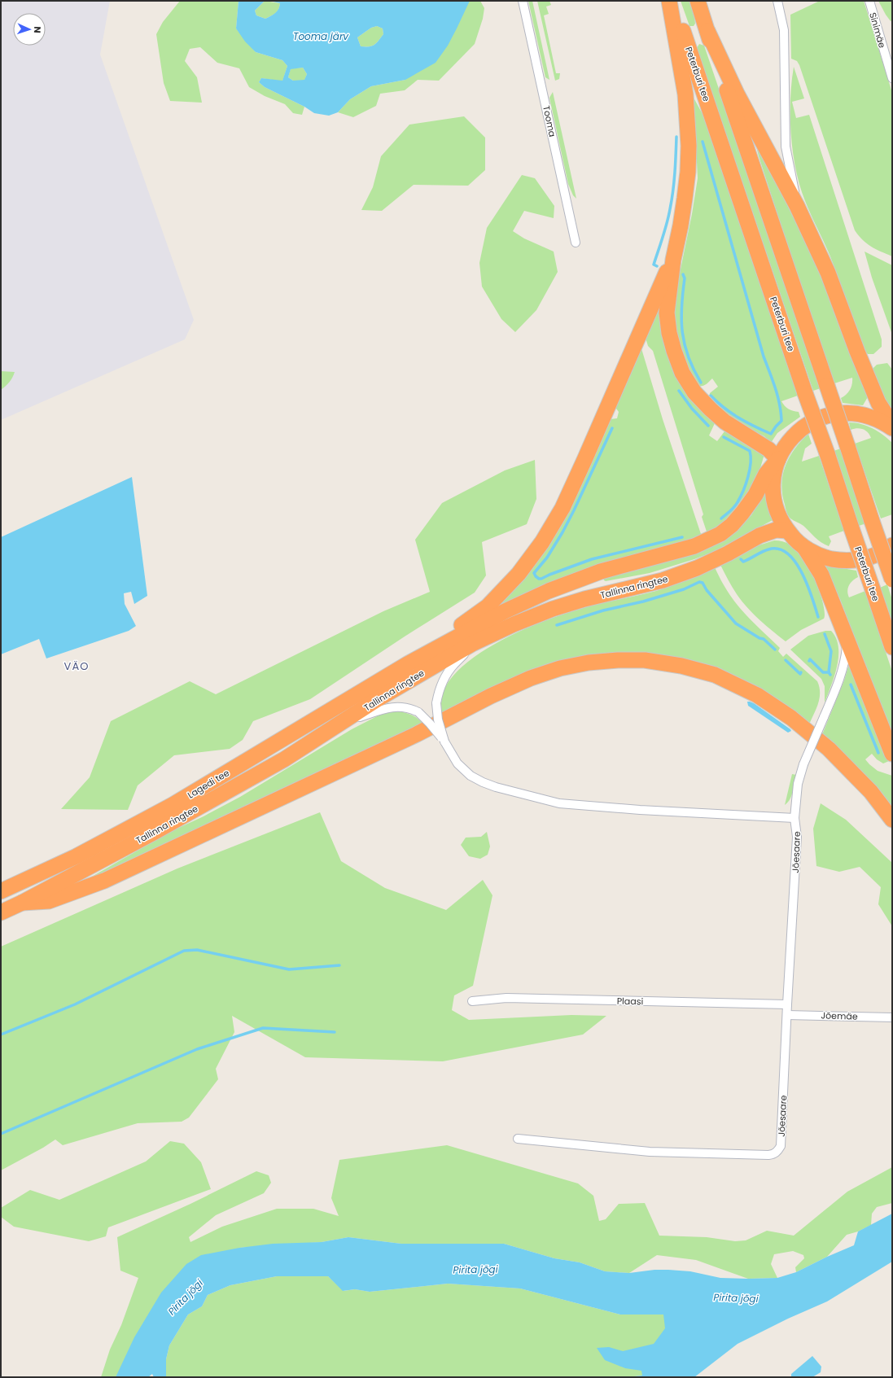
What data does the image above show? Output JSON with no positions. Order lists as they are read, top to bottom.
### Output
{
  "streets": {
    "highway": ["Peterburi tee", "Tallinna ringtee", "Lagedi tee"],
    "street": [
      "Sinimäe",
      "Tooma",
      "Jõesaare",
      "Plaasi",
      "Jõemäe"
    ]
  },
  "crossings": [
    ["Tallinna ringtee", "Lagedi tee"],
    ["Jõesaare", "Plaasi"],
    ["Jõesaare", "Jõemäe"]
  ],
  "districts": ["VÄO"],
  "water": ["Tooma järv", "Pirita jõgi"],
  "north": "right"
}
